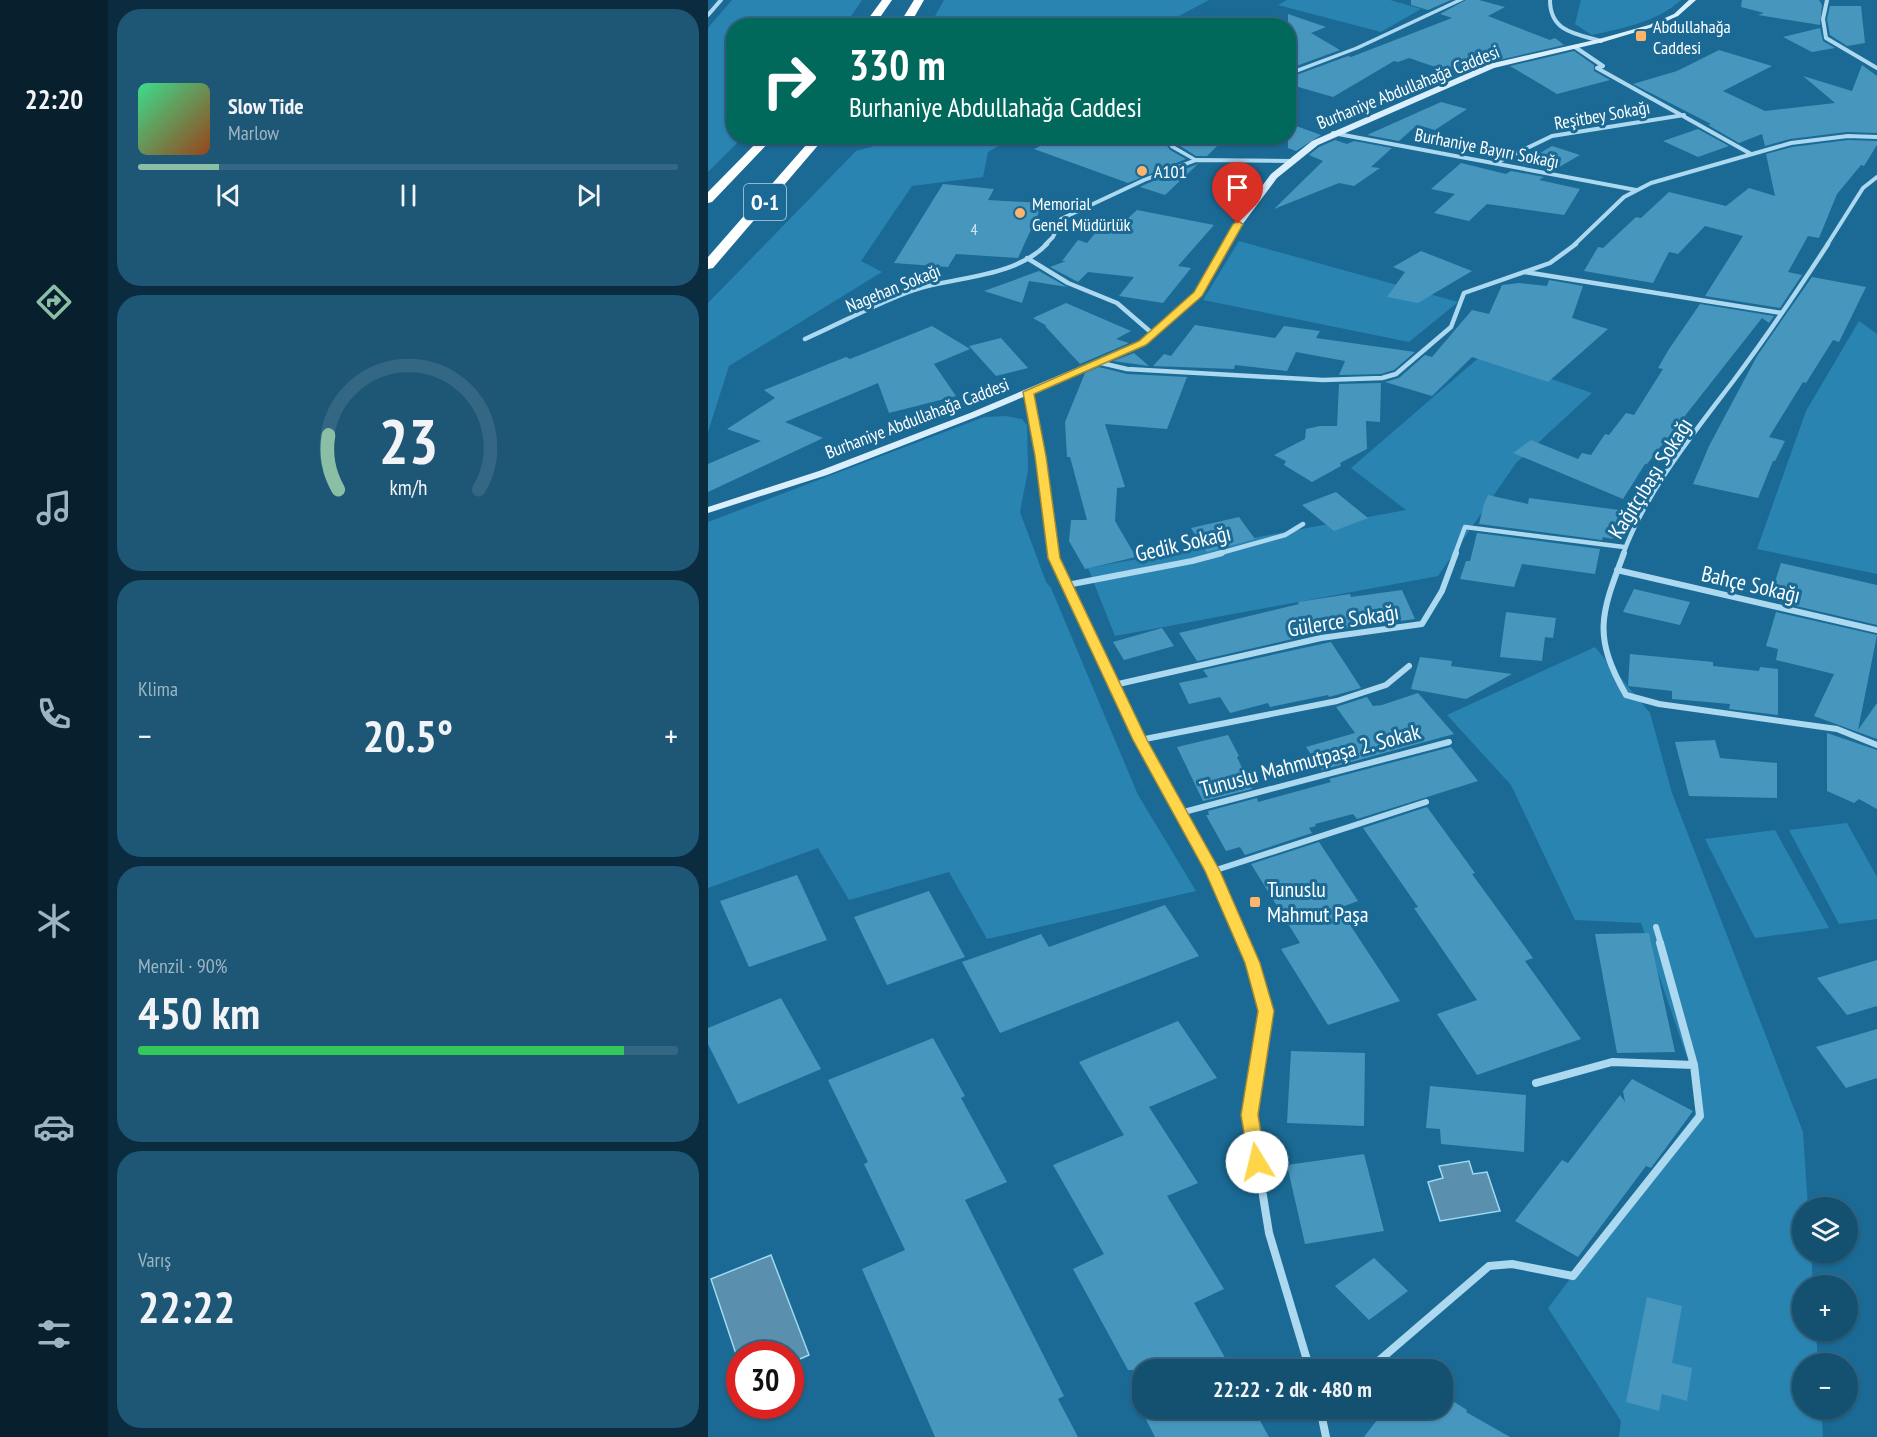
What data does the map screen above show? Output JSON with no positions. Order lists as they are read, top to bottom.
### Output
{
  "streets": {
    "highway": ["O-1"],
    "main road": ["Burhaniye Abdullahağa Caddesi"],
    "street": [
      "Reşitbey Sokağı",
      "Burhaniye Bayırı Sokağı",
      "Nagehan Sokağı",
      "Kağıtçıbaşı Sokağı",
      "Gedik Sokağı",
      "Bahçe Sokağı",
      "Gülerce Sokağı",
      "Tunuslu Mahmutpaşa 2. Sokak"
    ]
  },
  "crossings": [
    ["Burhaniye Abdullahağa Caddesi", "Burhaniye Bayırı Sokağı"],
    ["Reşitbey Sokağı", "Burhaniye Bayırı Sokağı"],
    ["Kağıtçıbaşı Sokağı", "Bahçe Sokağı"],
    ["Kağıtçıbaşı Sokağı", "Gülerce Sokağı"]
  ],
  "places": {
    "transit": ["Abdullahağa Caddesi", "Tunuslu Mahmut Paşa"],
    "other": ["A101", "Memorial Genel Müdürlük"]
  },
  "house_numbers": ["4"],
  "page": {
    "tabs": "22:20",
    "turn": ["330 m", "Burhaniye Abdullahağa Caddesi"],
    "song": ["Slow Tide", "Marlow"],
    "tile": [
      "Klima",
      ["Menzil · 90%", "450 km"],
      ["Varış", "22:22"]
    ],
    "heat": ["−", "20.5°", "+"],
    "map_buttons": ["+", "−"],
    "limit": "30",
    "trip": "22:22 · 2 dk · 480 m",
    "gauge": ["23", "km/h"]
  }
}
